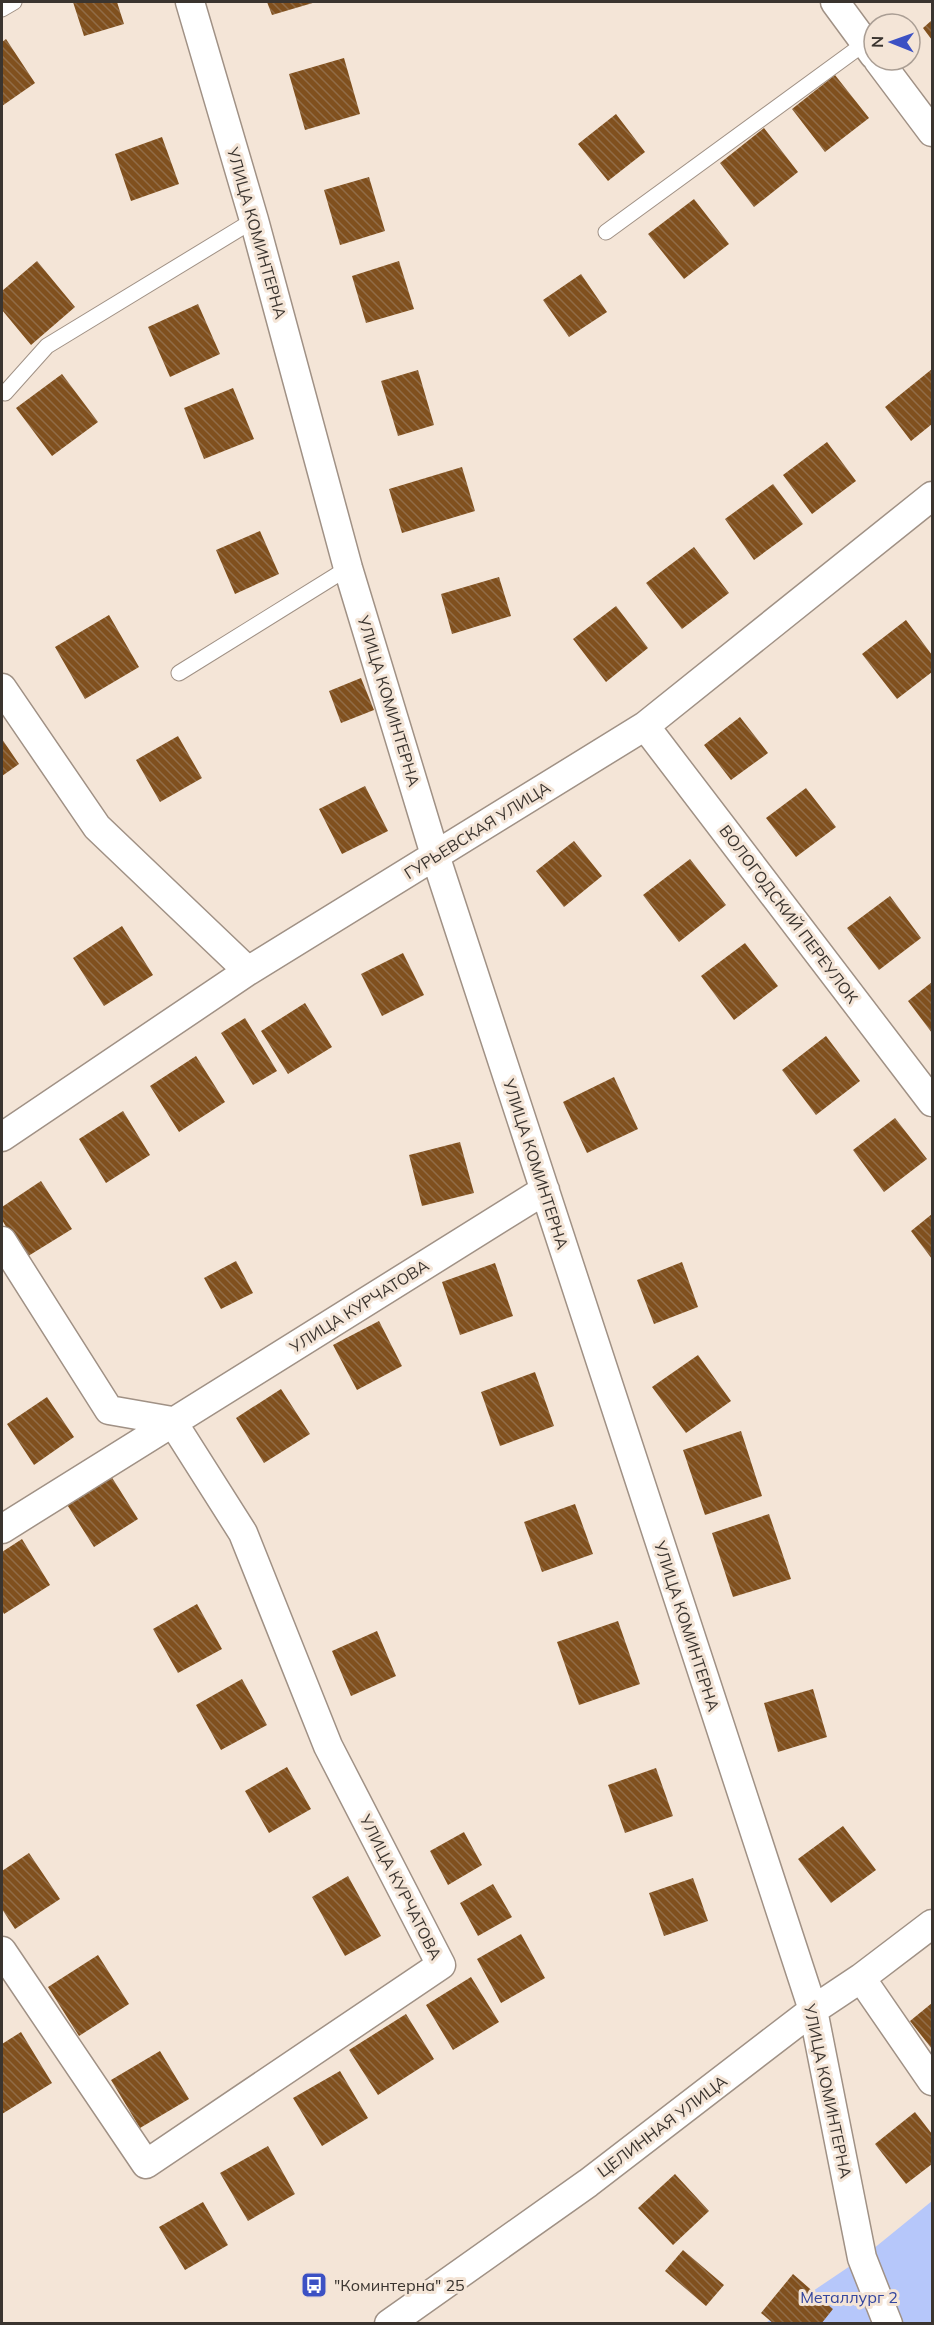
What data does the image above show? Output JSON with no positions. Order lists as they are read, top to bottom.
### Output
{
  "streets": {
    "street": [
      "УЛИЦА КОМИНТЕРНА",
      "ГУРЬЕВСКАЯ УЛИЦА",
      "ВОЛОГОДСКИЙ ПЕРЕУЛОК",
      "УЛИЦА КУРЧАТОВА",
      "ЦЕЛИННАЯ УЛИЦА"
    ]
  },
  "crossings": [
    ["УЛИЦА КОМИНТЕРНА", "ГУРЬЕВСКАЯ УЛИЦА"],
    ["УЛИЦА КОМИНТЕРНА", "УЛИЦА КУРЧАТОВА"],
    ["УЛИЦА КОМИНТЕРНА", "ЦЕЛИННАЯ УЛИЦА"],
    ["ГУРЬЕВСКАЯ УЛИЦА", "ВОЛОГОДСКИЙ ПЕРЕУЛОК"]
  ],
  "parks": ["Металлург 2"],
  "places": {
    "bus stop": ["\"Коминтерна\" 25"]
  },
  "north": "left"
}
